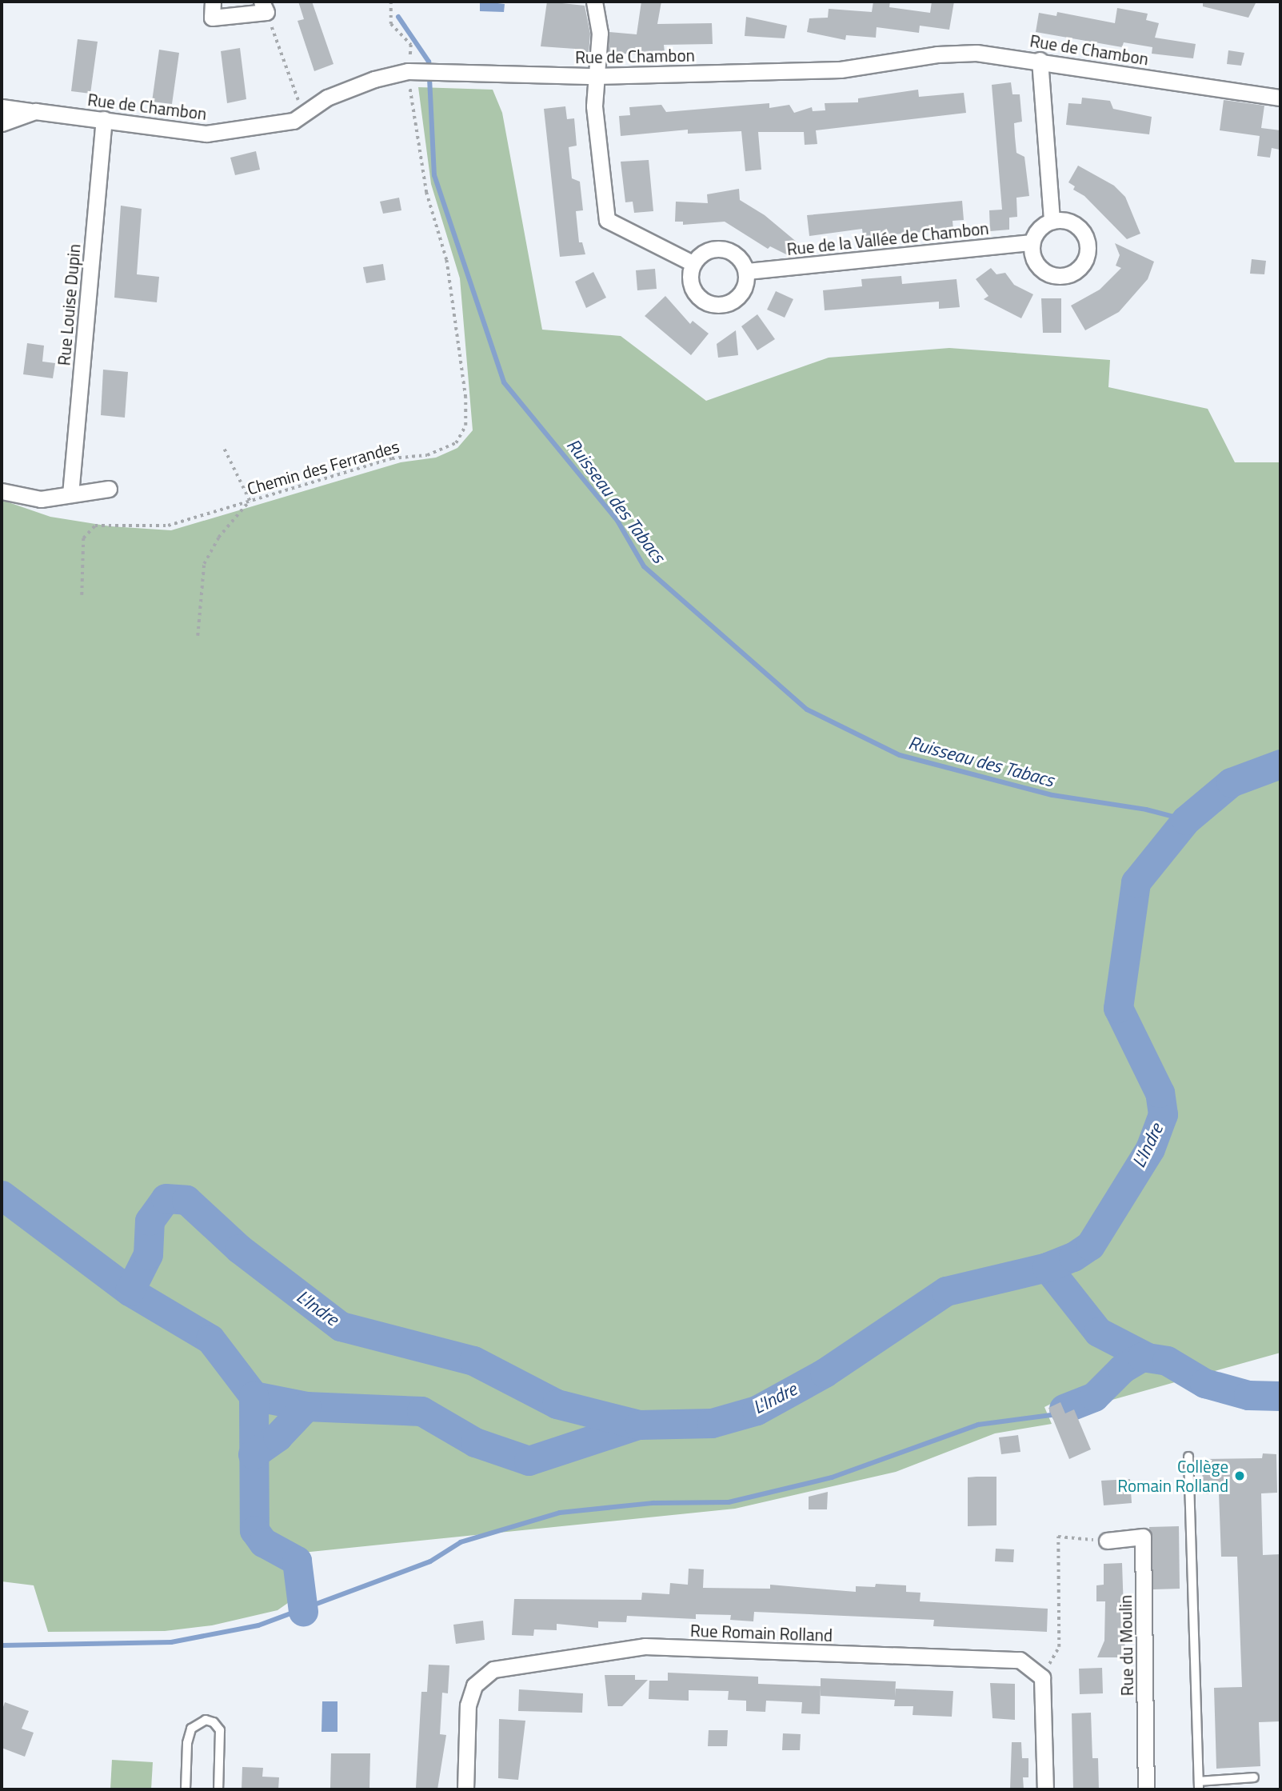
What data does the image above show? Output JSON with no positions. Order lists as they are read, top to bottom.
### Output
{
  "streets": {
    "street": [
      "Rue de Chambon",
      "Rue de la Vallée de Chambon",
      "Rue Louise Dupin",
      "Rue Romain Rolland",
      "Rue du Moulin"
    ],
    "path": ["Chemin des Ferrandes"]
  },
  "crossings": [
    ["Rue de Chambon", "Rue Louise Dupin"],
    ["Rue de Chambon", "Chemin des Ferrandes"]
  ],
  "water": ["Ruisseau des Tabacs", "L'Indre"],
  "places": ["Collège Romain Rolland"]
}
